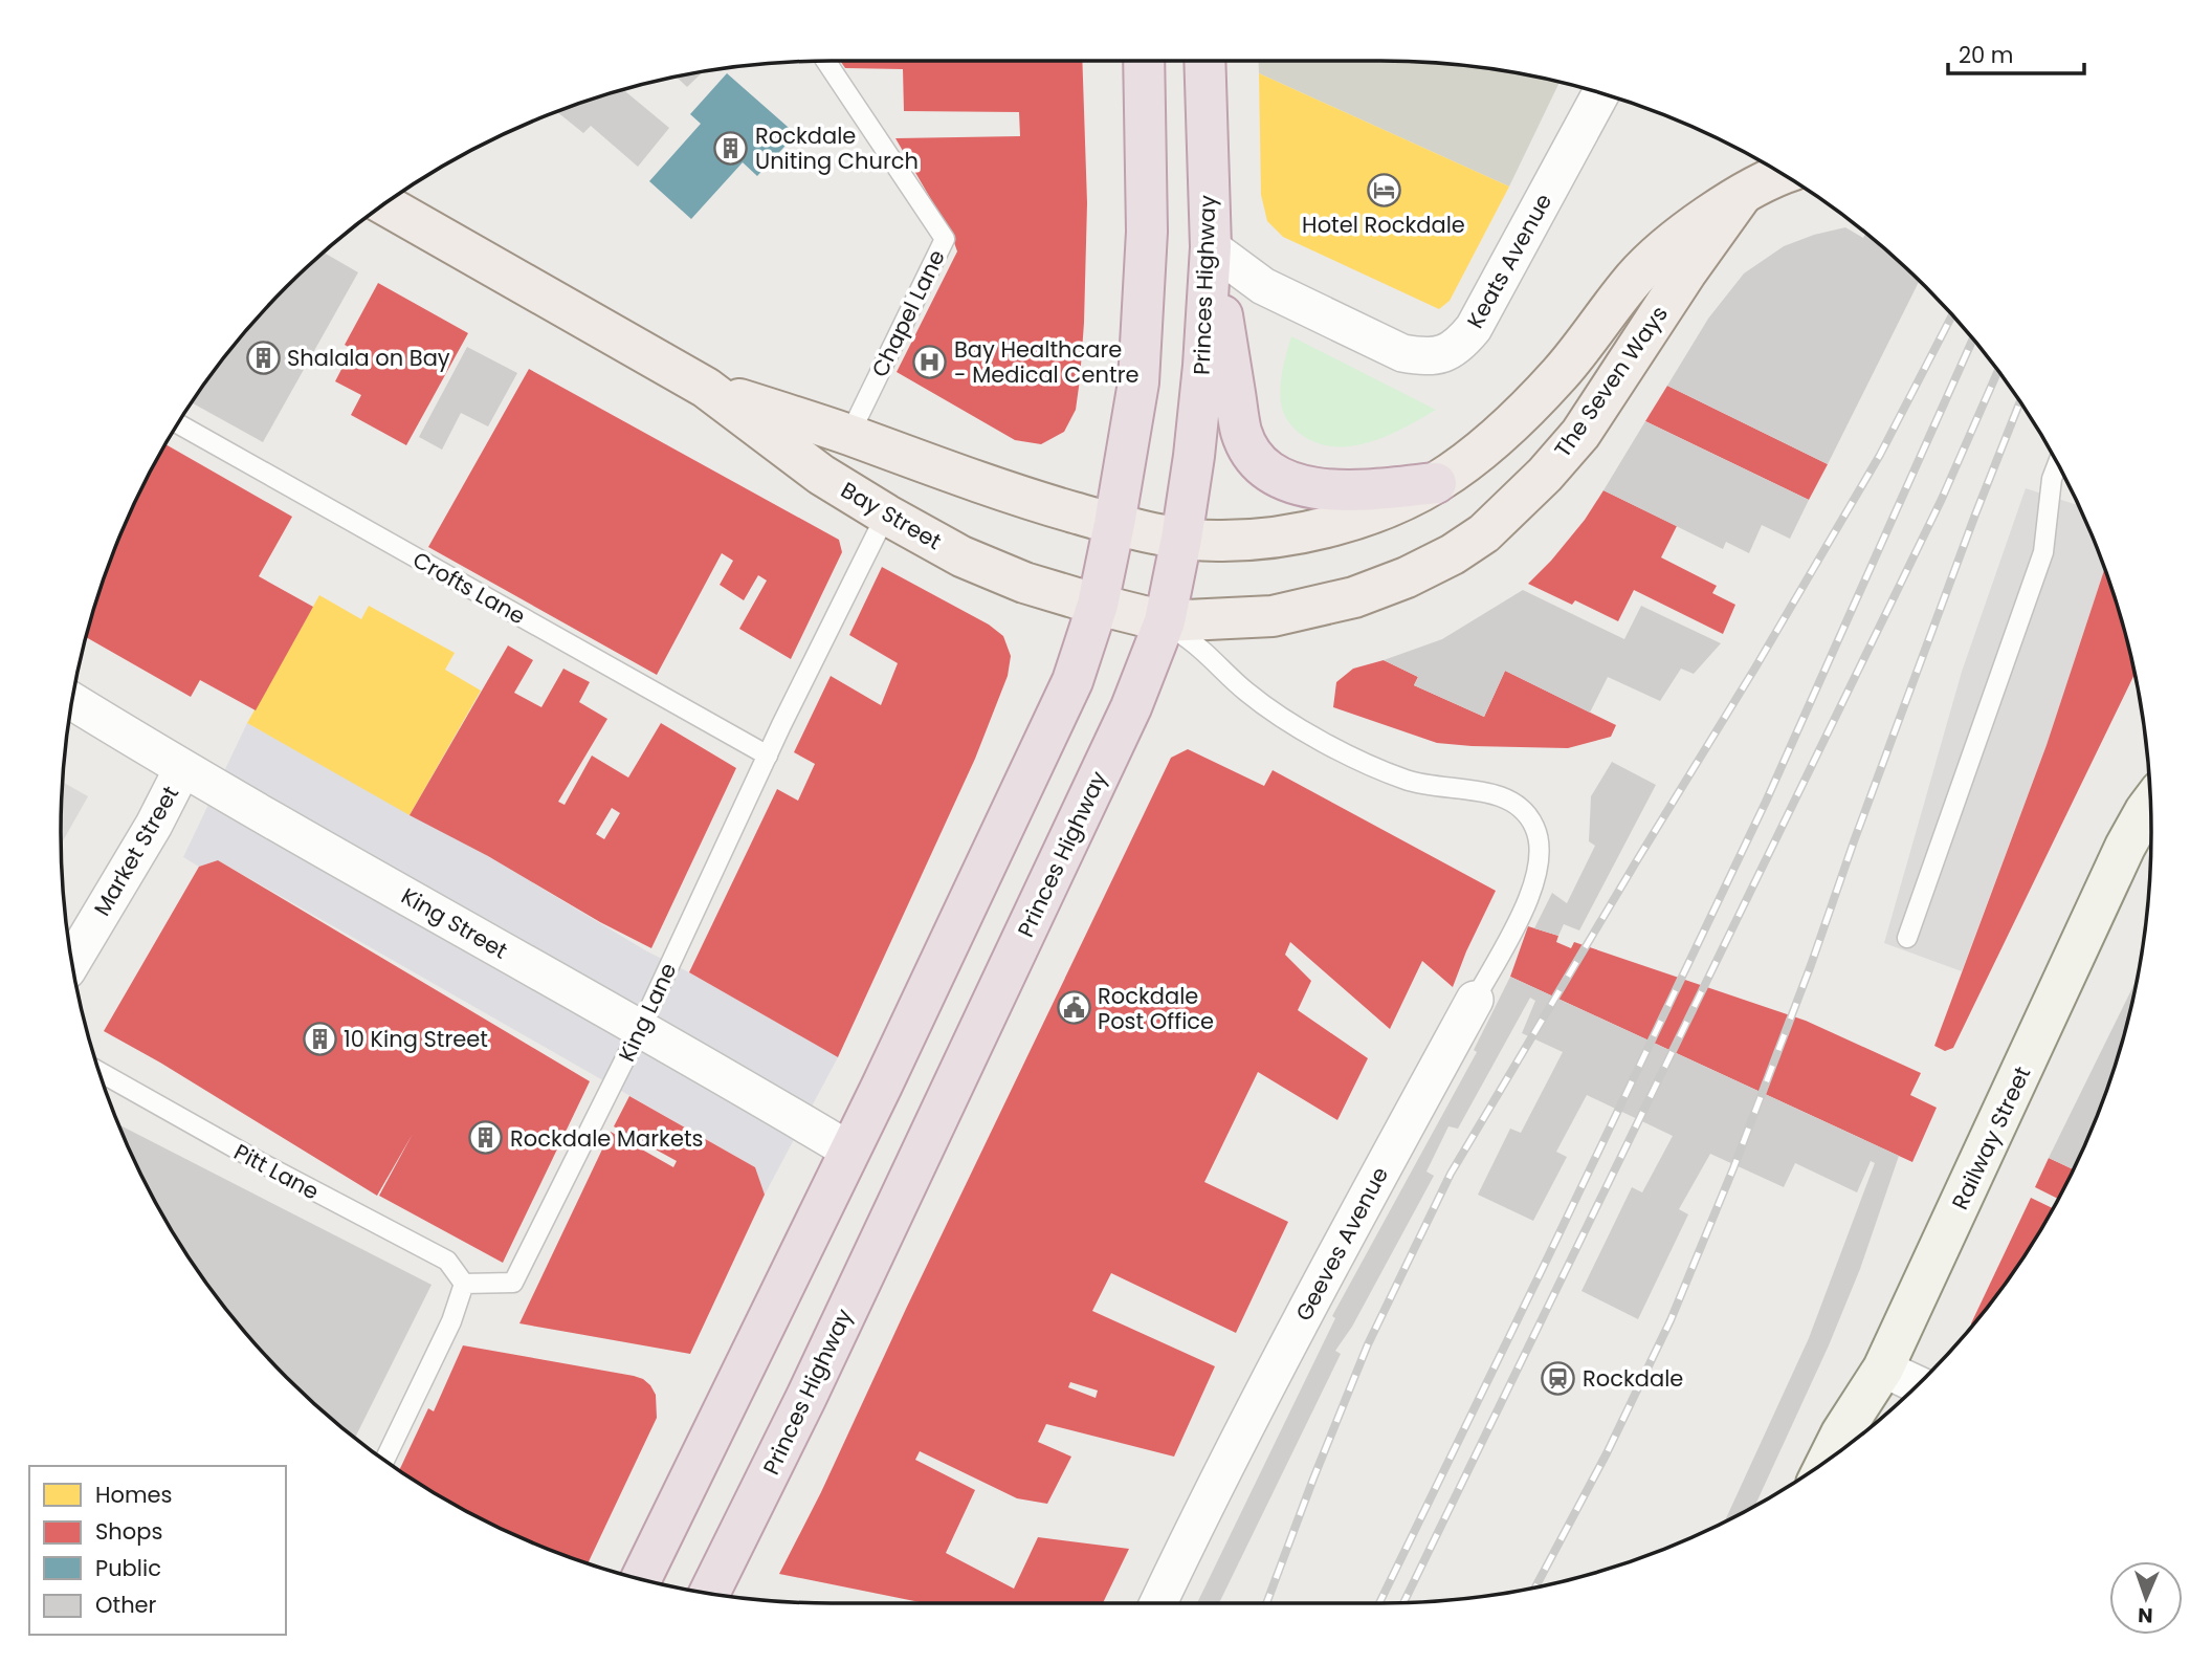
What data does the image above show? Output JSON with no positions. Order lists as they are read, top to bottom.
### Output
{
  "streets": {
    "highway": ["Princes Highway"],
    "main road": ["The Seven Ways", "Bay Street"],
    "street": [
      "Keats Avenue",
      "Market Street",
      "King Street",
      "Railway Street",
      "Geeves Avenue"
    ],
    "lane": [
      "Chapel Lane",
      "Crofts Lane",
      "King Lane",
      "Pitt Lane"
    ]
  },
  "crossings": [
    ["Keats Avenue", "Princes Highway"],
    ["Princes Highway", "The Seven Ways"],
    ["Princes Highway", "Geeves Avenue"],
    ["Chapel Lane", "Bay Street"],
    ["The Seven Ways", "Bay Street"],
    ["The Seven Ways", "Geeves Avenue"],
    ["Bay Street", "King Lane"],
    ["Crofts Lane", "King Lane"],
    ["Market Street", "King Street"],
    ["King Street", "King Lane"],
    ["King Lane", "Pitt Lane"]
  ],
  "places": {
    "building": [
      "Rockdale Uniting Church",
      "Shalala on Bay",
      "10 King Street",
      "Rockdale Markets"
    ],
    "hotel": ["Hotel Rockdale"],
    "hospital": ["Bay Healthcare - Medical Centre"],
    "public building": ["Rockdale Post Office"],
    "station": ["Rockdale"]
  },
  "legend": [
    "Homes",
    "Shops",
    "Public",
    "Other"
  ],
  "scale_bar": "20 m",
  "north": "bottom"
}
